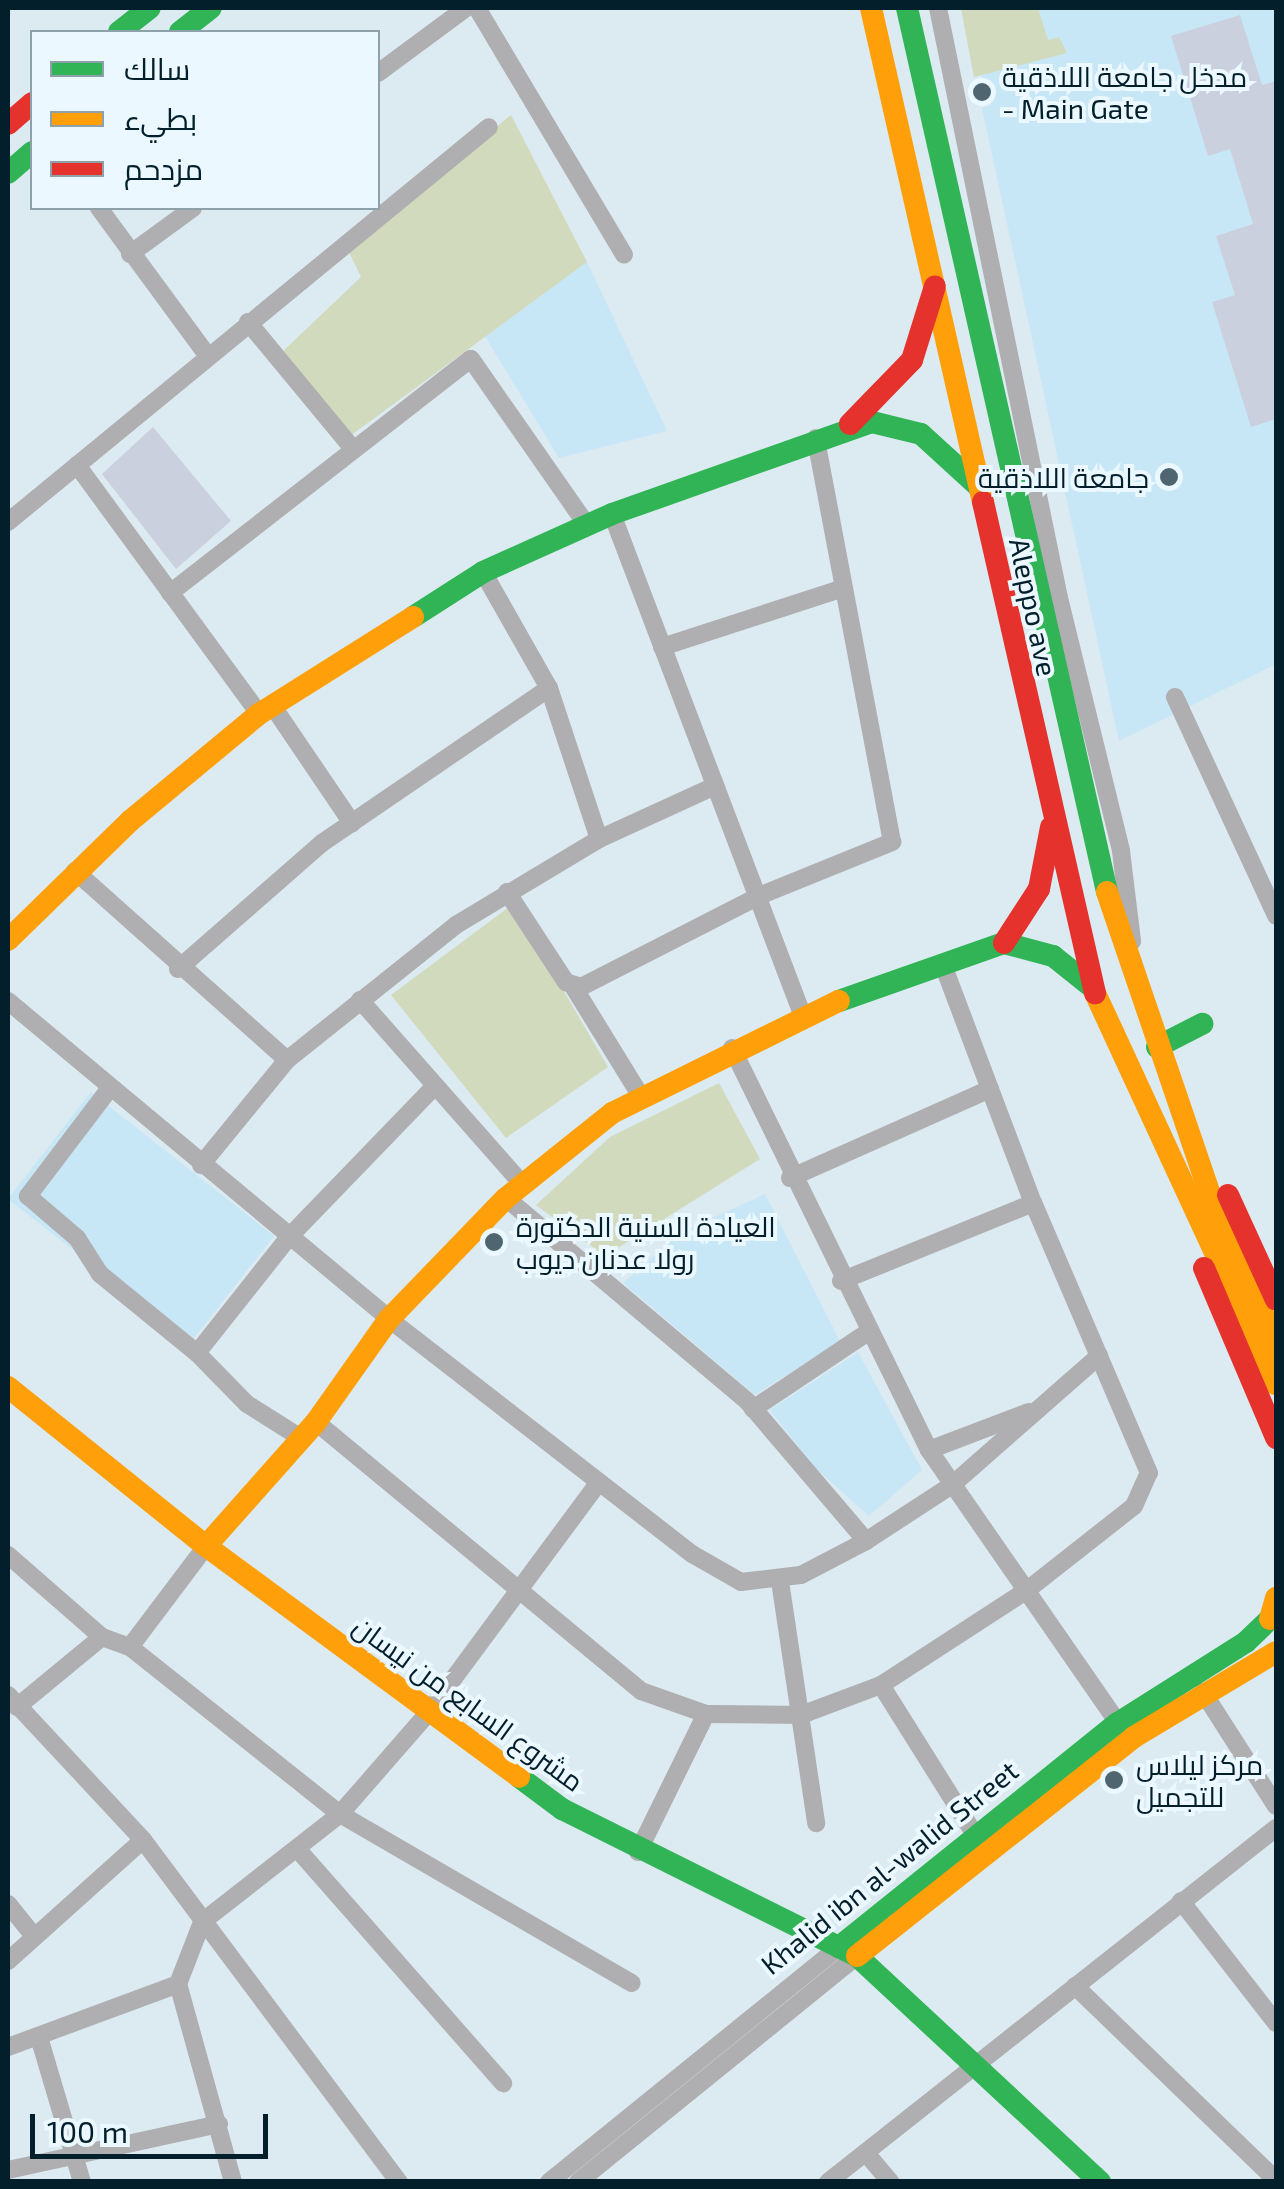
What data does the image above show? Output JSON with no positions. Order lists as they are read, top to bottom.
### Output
{
  "streets": {
    "main road": ["Aleppo ave", "مشروع السابع من نيسان", "Khalid ibn al-walid Street"]
  },
  "crossings": [
    ["مشروع السابع من نيسان", "Khalid ibn al-walid Street"]
  ],
  "places": [
    "مدخل جامعة اللاذقية - Main Gate",
    "جامعة اللاذقية",
    "العيادة السنية الدكتورة رولا عدنان ديوب",
    "مركز ليلاس للتجميل"
  ],
  "legend": ["سالك", "بطيء", "مزدحم"],
  "scale_bar": "100 m"
}
